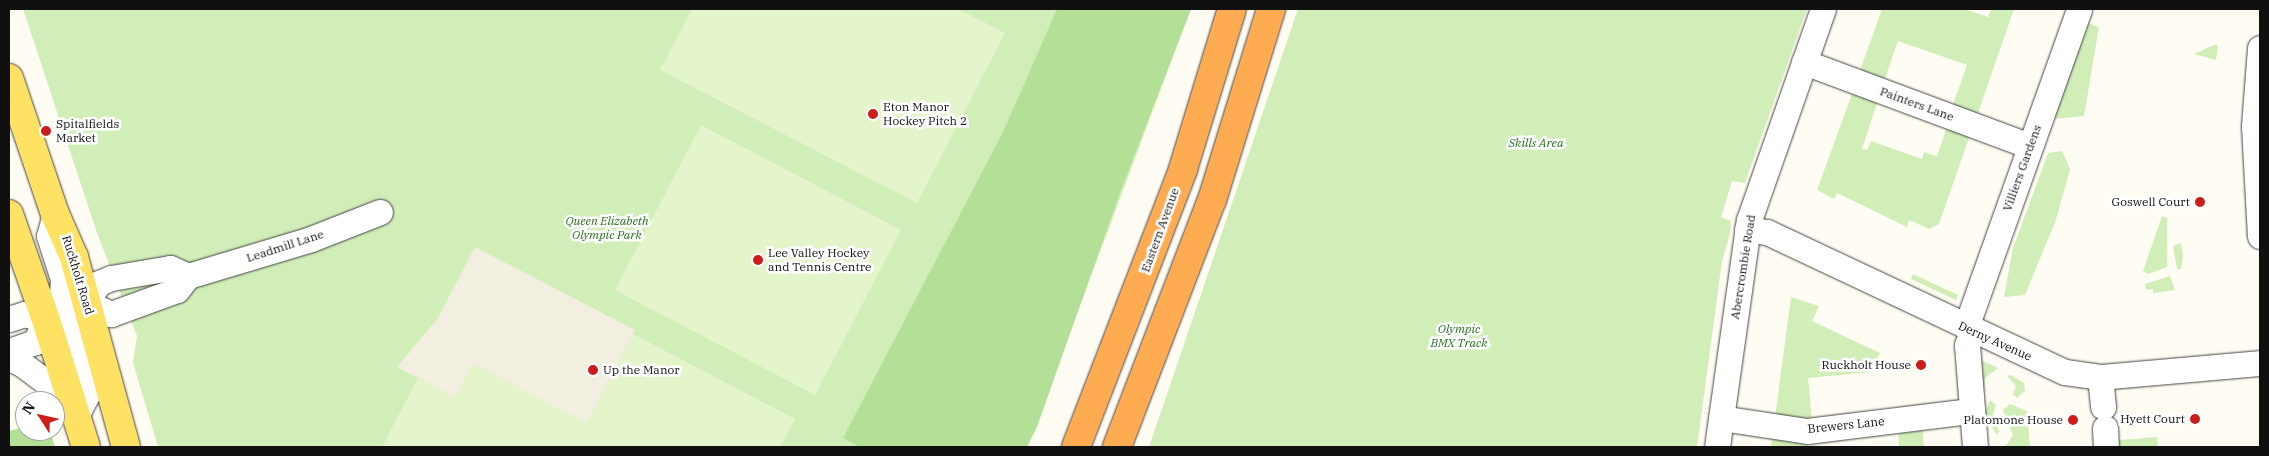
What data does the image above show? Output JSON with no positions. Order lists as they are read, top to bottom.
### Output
{
  "streets": {
    "highway": ["Eastern Avenue"],
    "main road": ["Ruckholt Road"],
    "street": [
      "Painters Lane",
      "Villiers Gardens",
      "Leadmill Lane",
      "Abercrombie Road",
      "Derny Avenue",
      "Brewers Lane"
    ]
  },
  "crossings": [
    ["Painters Lane", "Villiers Gardens"],
    ["Painters Lane", "Abercrombie Road"],
    ["Villiers Gardens", "Derny Avenue"],
    ["Villiers Gardens", "Brewers Lane"],
    ["Leadmill Lane", "Ruckholt Road"],
    ["Abercrombie Road", "Derny Avenue"],
    ["Abercrombie Road", "Brewers Lane"]
  ],
  "parks": ["Skills Area", "Queen Elizabeth Olympic Park", "Olympic BMX Track"],
  "places": [
    "Eton Manor Hockey Pitch 2",
    "Spitalfields Market",
    "Goswell Court",
    "Lee Valley Hockey and Tennis Centre",
    "Ruckholt House",
    "Up the Manor",
    "Hyett Court",
    "Platomone House"
  ],
  "north": "top left"
}
